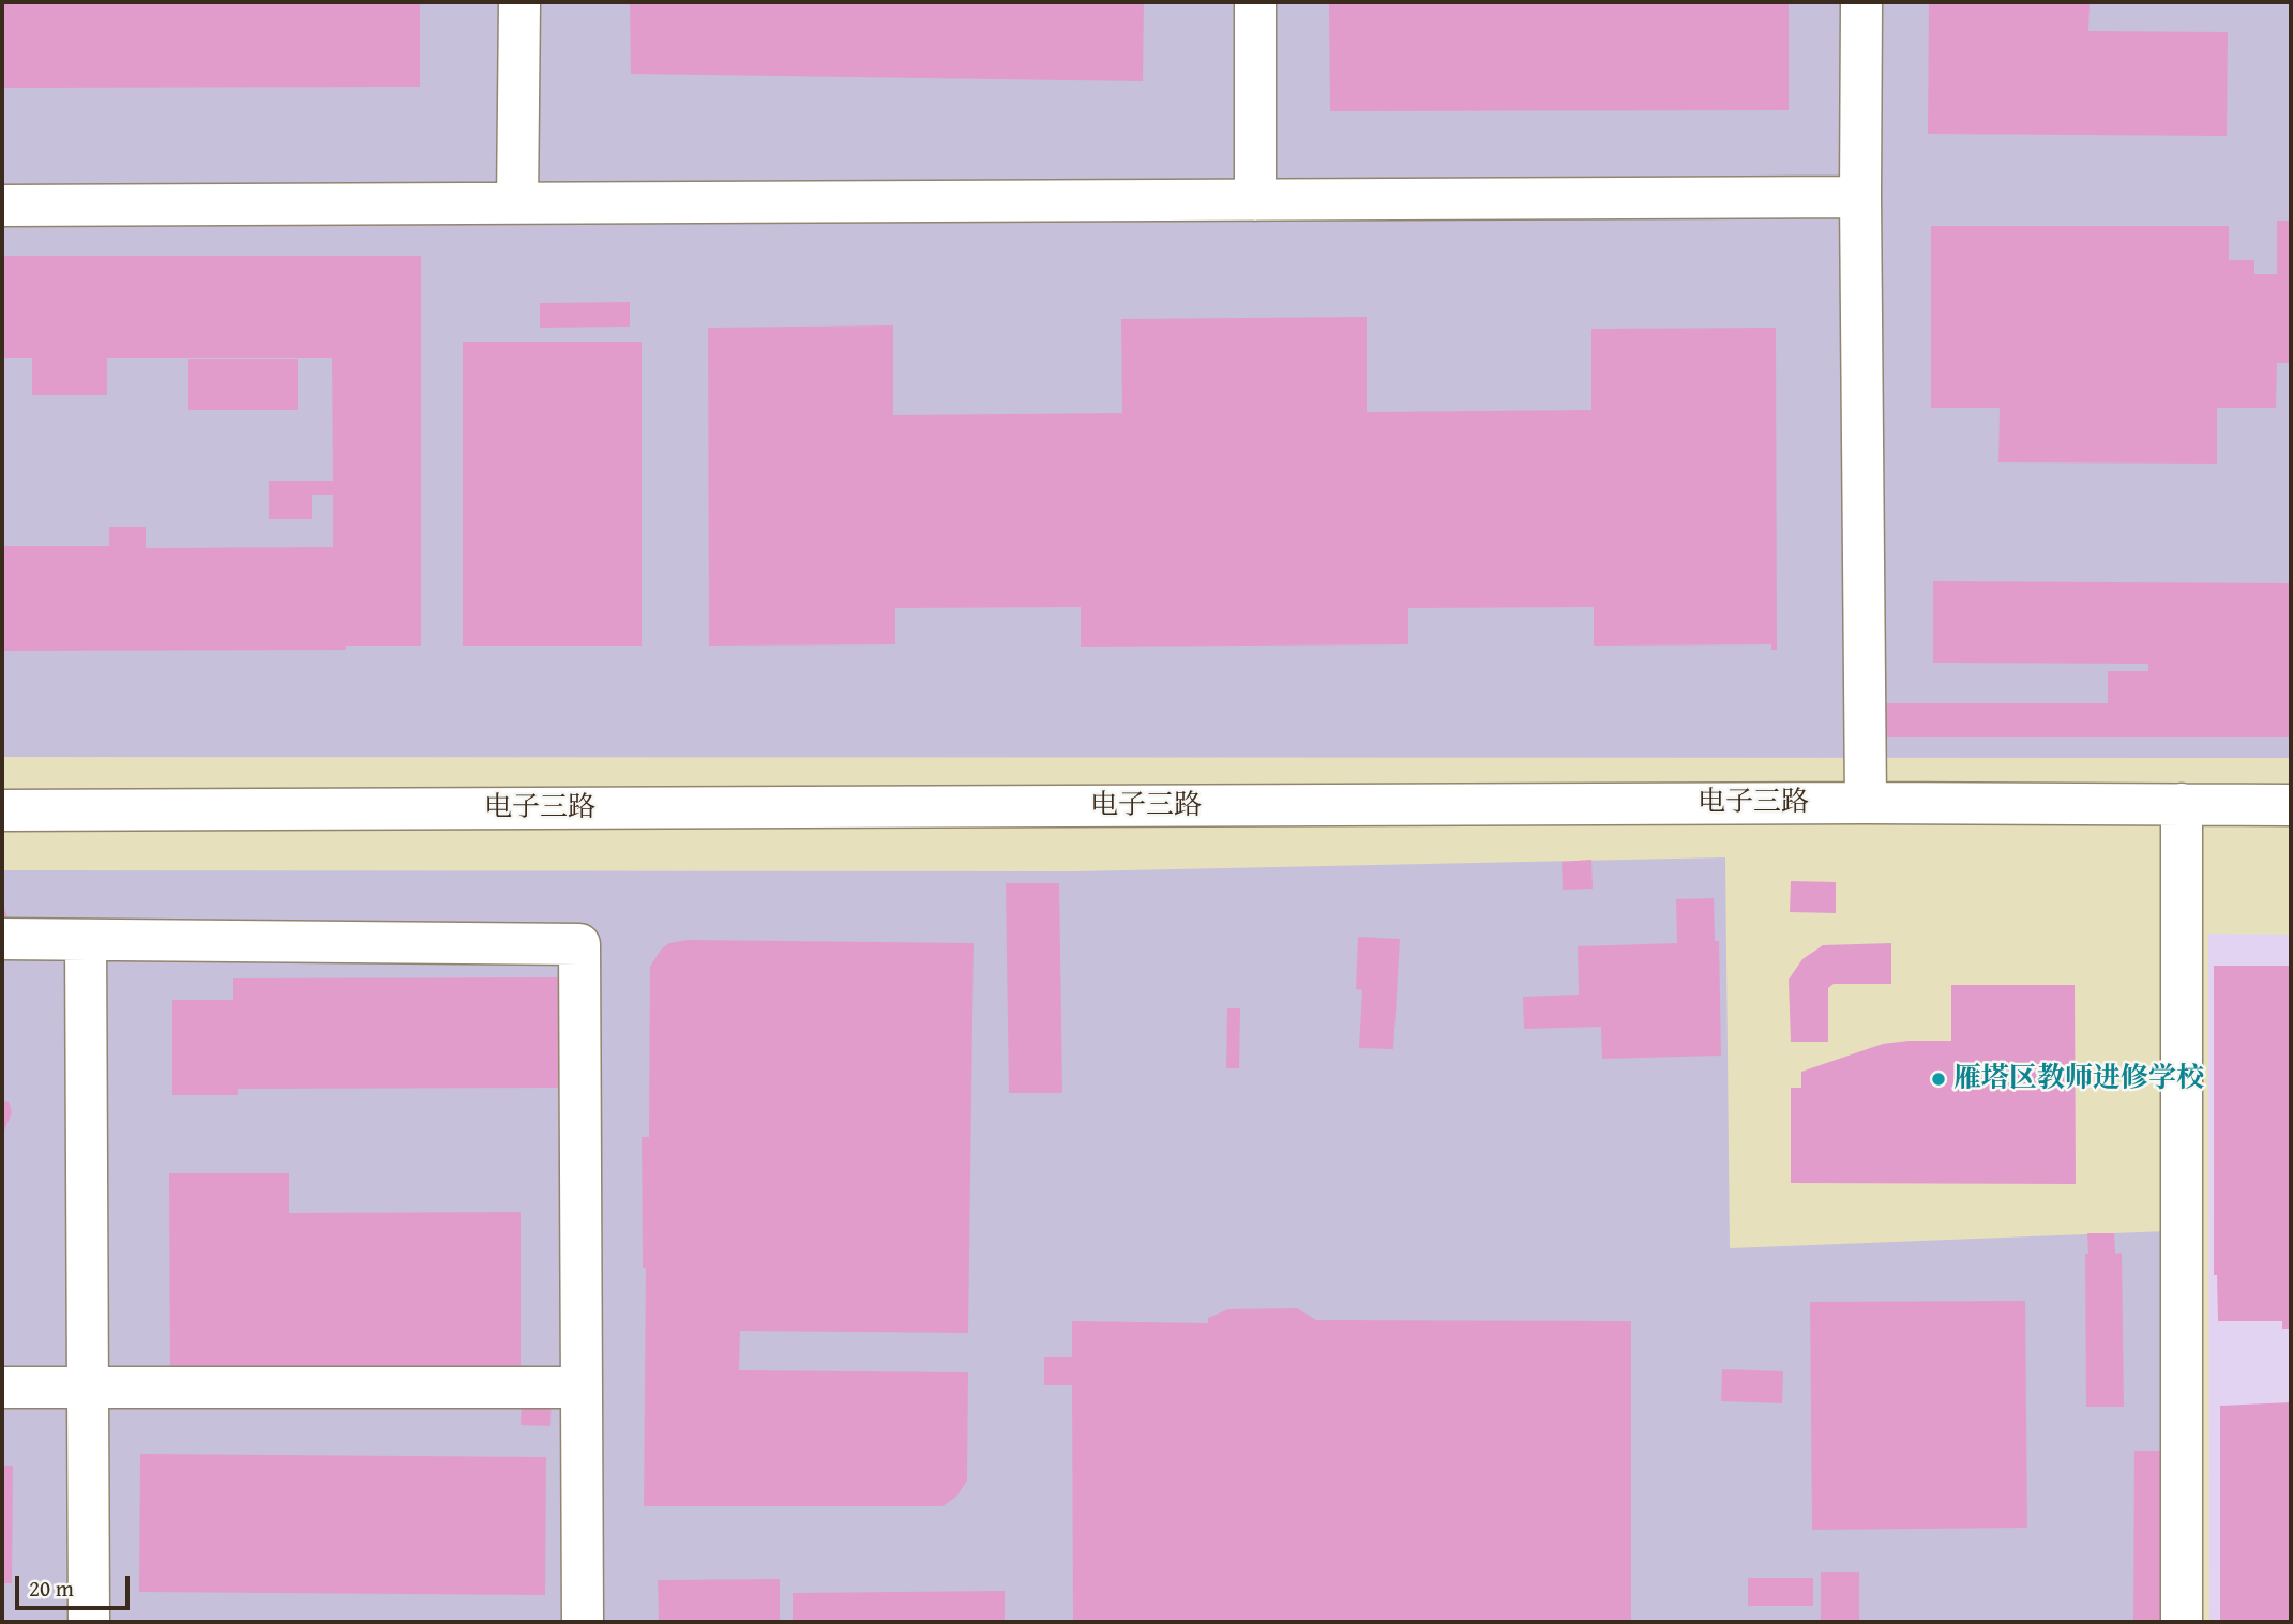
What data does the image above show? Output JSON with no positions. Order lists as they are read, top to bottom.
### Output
{
  "streets": {
    "street": ["电子三路"]
  },
  "places": ["雁塔区教师进修学校"],
  "scale_bar": "20 m"
}
